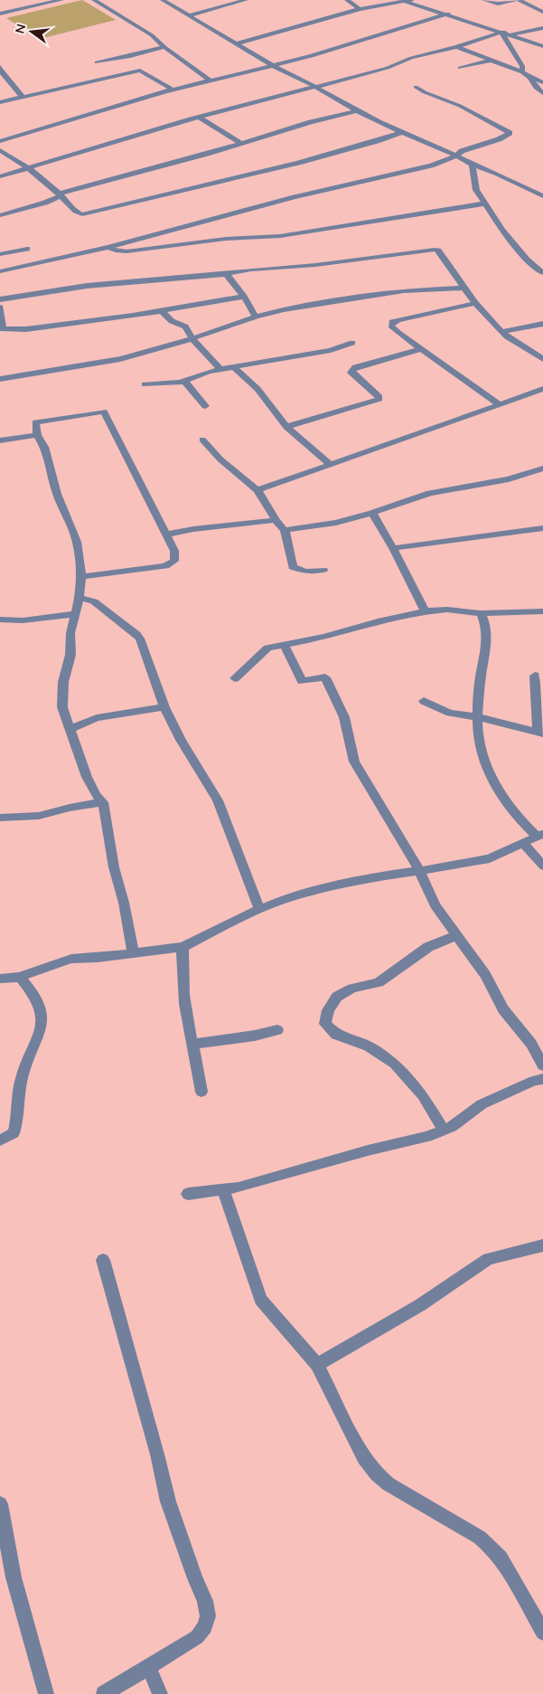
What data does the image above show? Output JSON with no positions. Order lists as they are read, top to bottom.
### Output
{
  "north": "left"
}
